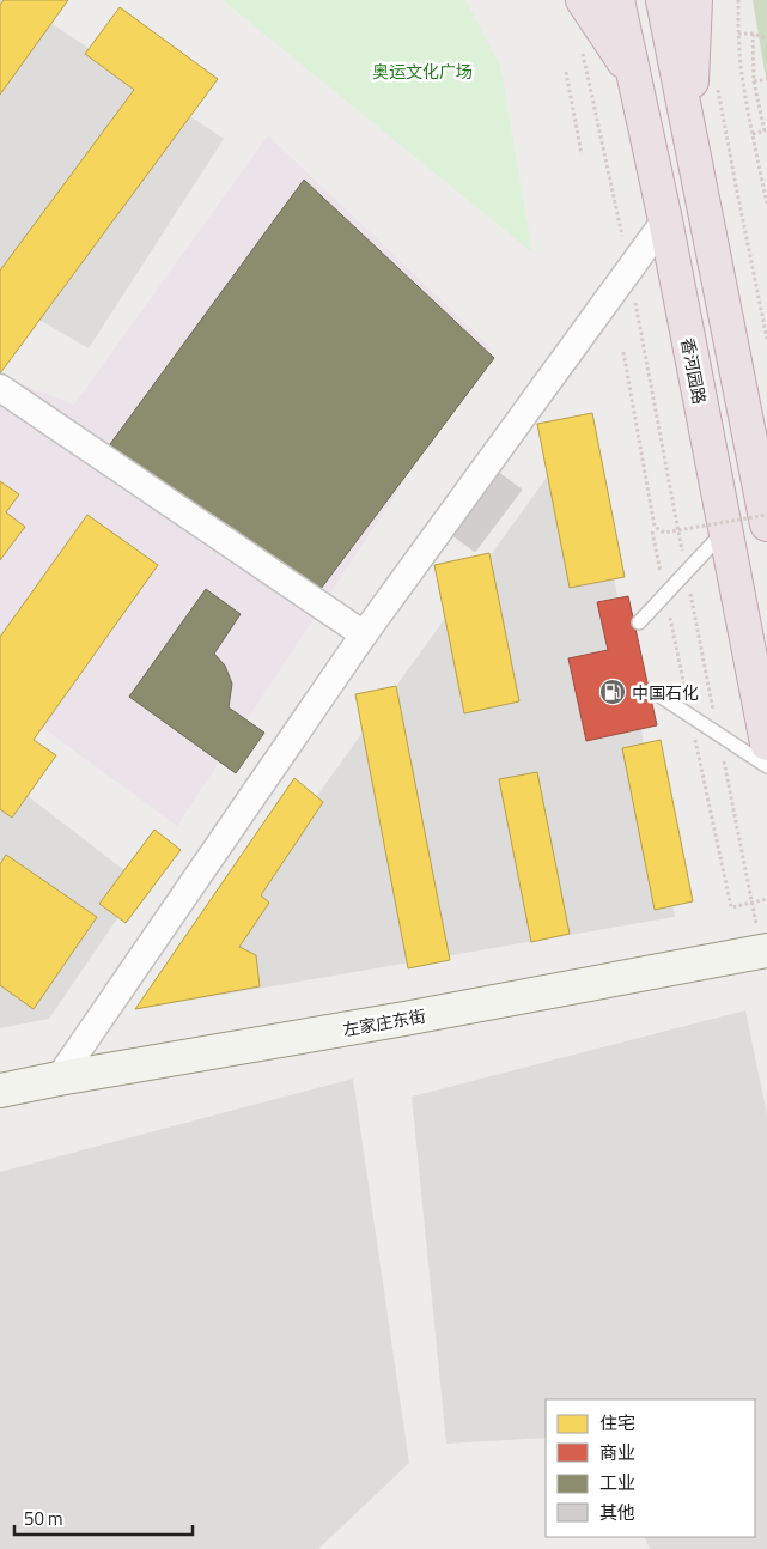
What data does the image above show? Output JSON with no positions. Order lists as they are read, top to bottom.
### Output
{
  "streets": {
    "highway": ["香河园路"],
    "street": ["左家庄东街"]
  },
  "parks": ["奥运文化广场"],
  "places": {
    "fuel station": ["中国石化"]
  },
  "legend": [
    "住宅",
    "商业",
    "工业",
    "其他"
  ],
  "scale_bar": "50 m"
}
